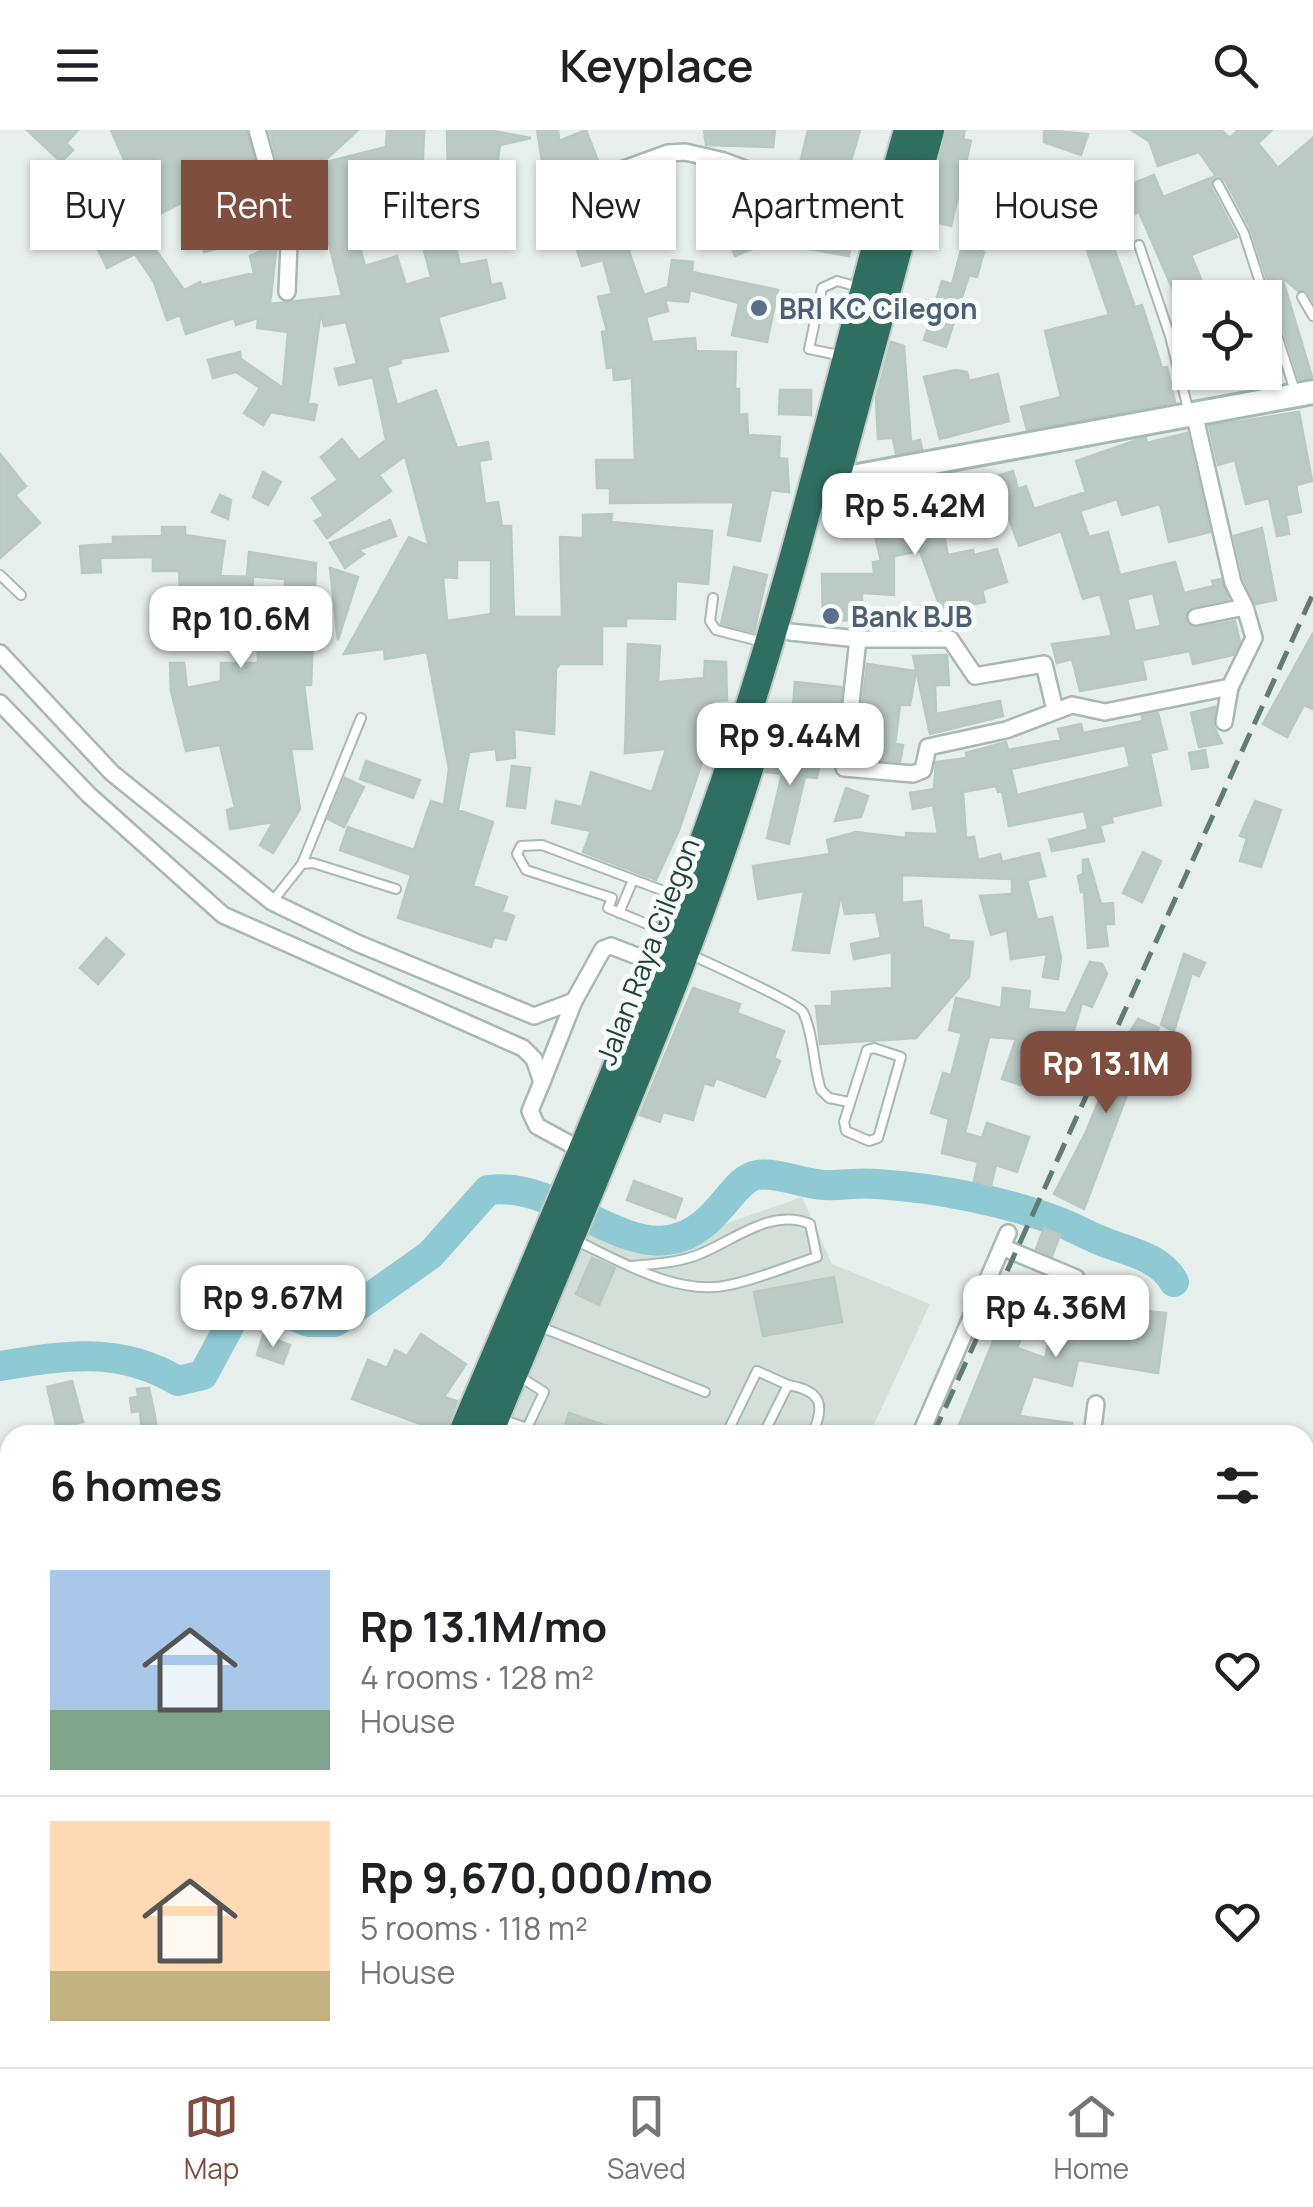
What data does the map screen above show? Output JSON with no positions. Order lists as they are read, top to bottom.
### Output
{
  "streets": {
    "highway": ["Jalan Raya Cilegon"]
  },
  "places": ["BRI KC Cilegon", "Bank BJB"],
  "page": {
    "header": "Keyplace",
    "chip": [
      "Buy",
      "Rent",
      "Filters",
      "New",
      "Apartment",
      "House"
    ],
    "price": [
      "Rp 5.42M",
      "Rp 10.6M",
      "Rp 9.44M",
      "Rp 13.1M",
      "Rp 9.67M",
      "Rp 4.36M"
    ],
    "heading": "6 homes",
    "list": [
      {
        "name": "Rp 13.1M/mo",
        "note": "4 rooms · 128 m² · House"
      },
      {
        "name": "Rp 9,670,000/mo",
        "note": "5 rooms · 118 m² · House"
      }
    ],
    "tabs": ["Map", "Saved", "Home"]
  }
}
